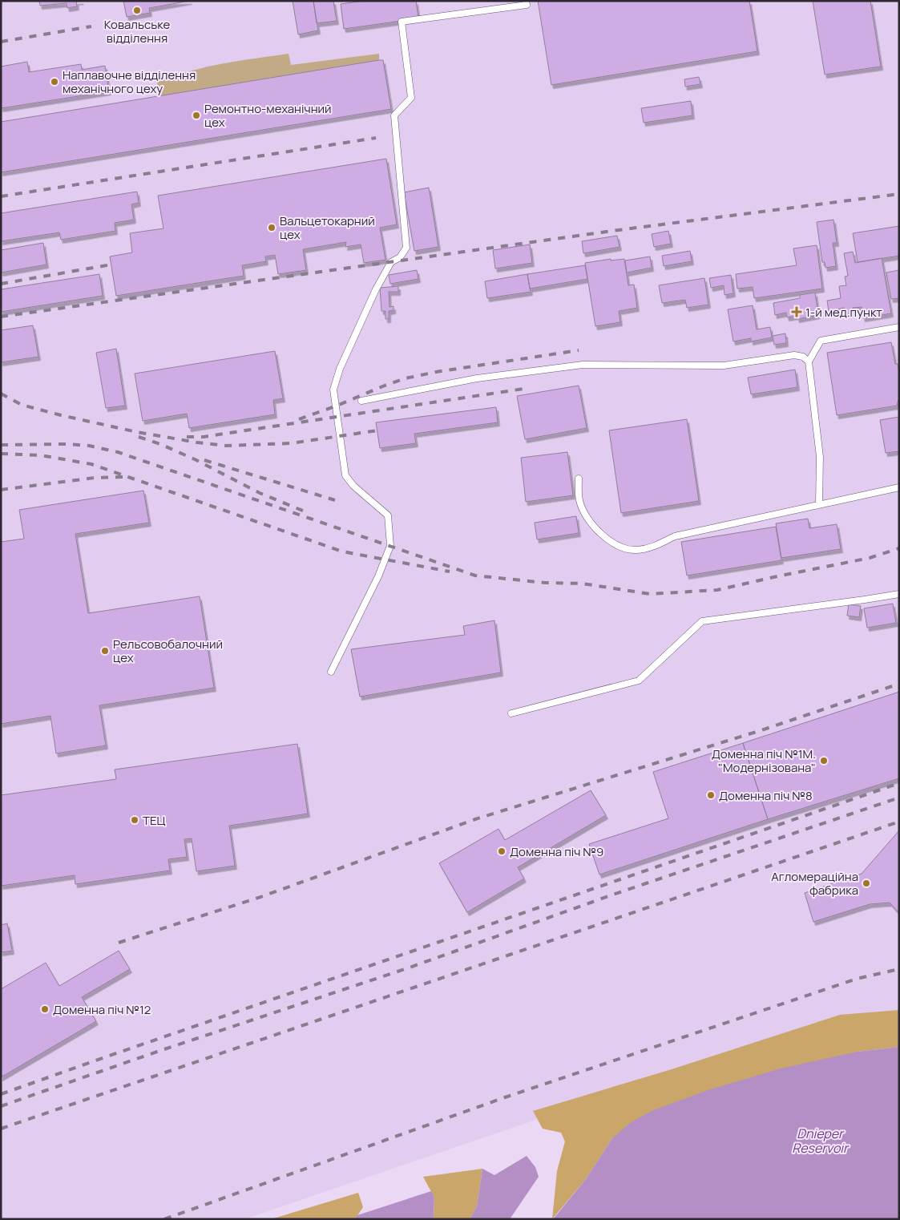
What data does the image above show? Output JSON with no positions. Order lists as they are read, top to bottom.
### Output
{
  "water": ["Dnieper Reservoir"],
  "places": {
    "other": [
      "Ковальське відділення",
      "Наплавочне відділення механічного цеху",
      "Ремонтно-механічний цех",
      "Вальцетокарний цех",
      "Рельсовобалочний цех",
      "Доменна піч №1М. \"Модернізована\"",
      "Доменна піч №8",
      "ТЕЦ",
      "Доменна піч №9",
      "Агломераційна фабрика",
      "Доменна піч №12"
    ],
    "health": ["1-й мед.пункт"]
  }
}
